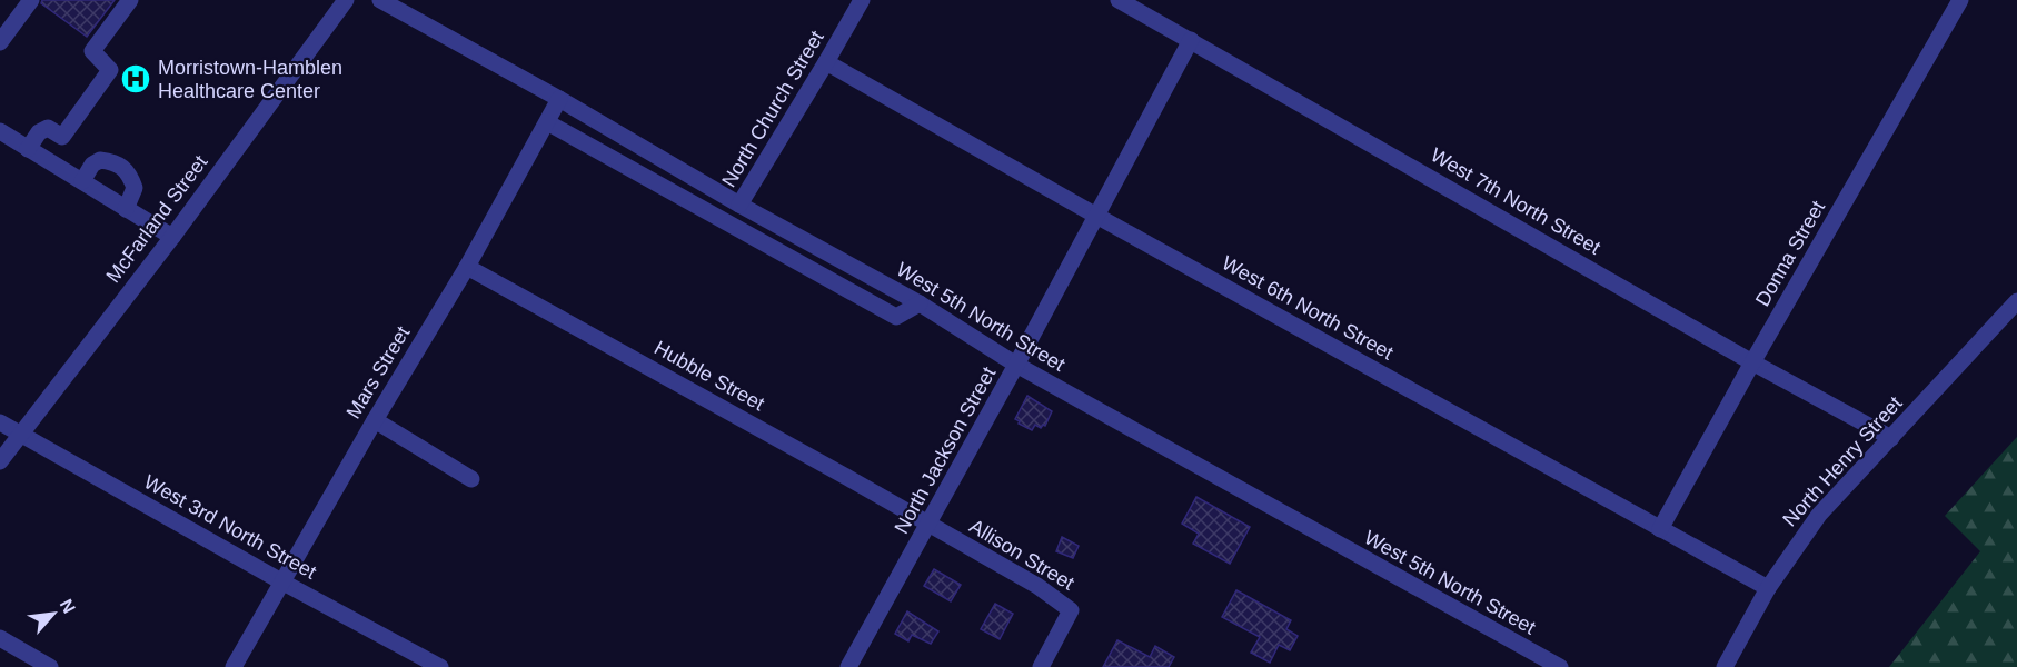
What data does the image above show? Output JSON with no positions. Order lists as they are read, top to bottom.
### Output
{
  "streets": {
    "street": [
      "North Church Street",
      "West 7th North Street",
      "McFarland Street",
      "Donna Street",
      "West 6th North Street",
      "West 5th North Street",
      "Mars Street",
      "Hubble Street",
      "North Jackson Street",
      "North Henry Street",
      "West 3rd North Street",
      "Allison Street"
    ]
  },
  "crossings": [
    ["North Church Street", "West 6th North Street"],
    ["North Church Street", "West 5th North Street"],
    ["West 7th North Street", "Donna Street"],
    ["West 7th North Street", "North Jackson Street"],
    ["West 7th North Street", "North Henry Street"],
    ["McFarland Street", "West 3rd North Street"],
    ["Donna Street", "West 6th North Street"],
    ["West 6th North Street", "North Jackson Street"],
    ["West 6th North Street", "North Henry Street"],
    ["West 5th North Street", "Mars Street"],
    ["West 5th North Street", "North Jackson Street"],
    ["Mars Street", "Hubble Street"],
    ["Mars Street", "West 3rd North Street"],
    ["Hubble Street", "North Jackson Street"],
    ["Hubble Street", "Allison Street"],
    ["North Jackson Street", "Allison Street"]
  ],
  "places": {
    "hospital": ["Morristown-Hamblen Healthcare Center"]
  },
  "north": "top right"
}
